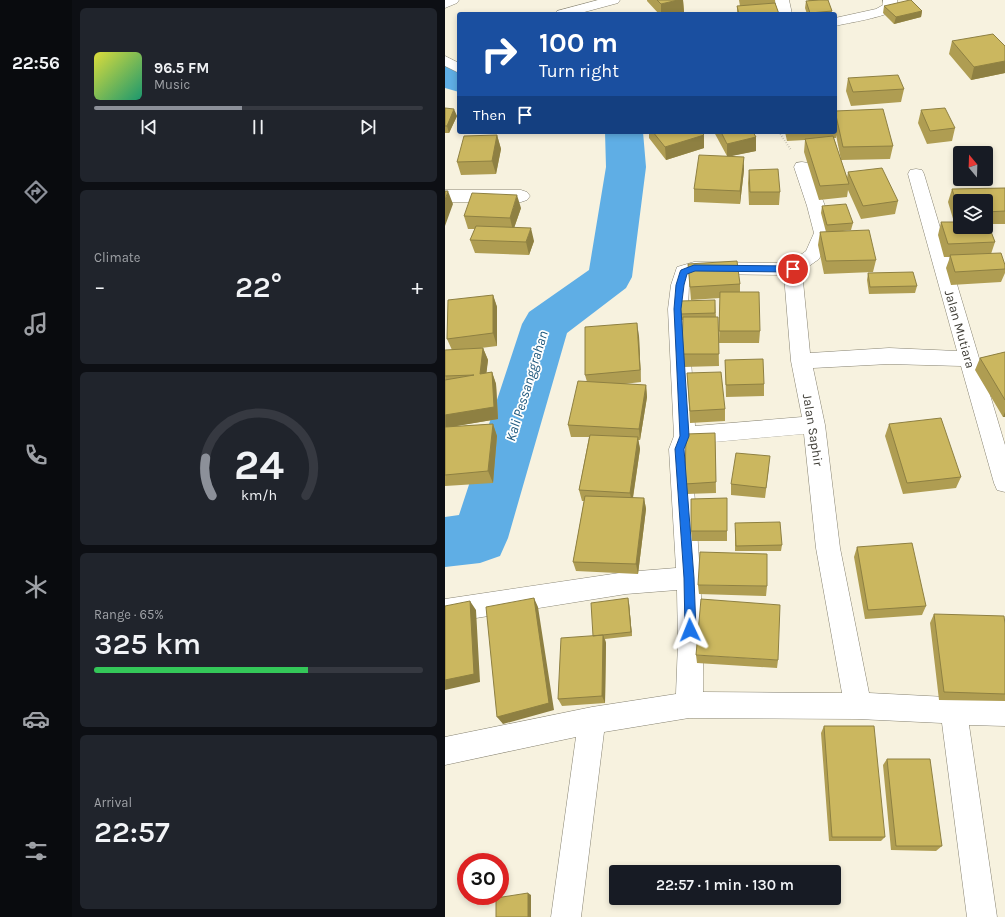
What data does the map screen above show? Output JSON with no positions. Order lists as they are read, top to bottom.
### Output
{
  "streets": {
    "street": ["Jalan Mutiara", "Jalan Saphir"]
  },
  "water": ["Kali Pessanggrahan"],
  "north": "top",
  "page": {
    "tabs": "22:56",
    "turn": ["100 m", "Turn right"],
    "song": ["96.5 FM", "Music"],
    "then": "Then",
    "tile": [
      "Climate",
      ["Range · 65%", "325 km"],
      ["Arrival", "22:57"]
    ],
    "heat": ["−", "22°", "+"],
    "limit": "30",
    "trip": "22:57 · 1 min · 130 m",
    "gauge": ["24", "km/h"]
  }
}
